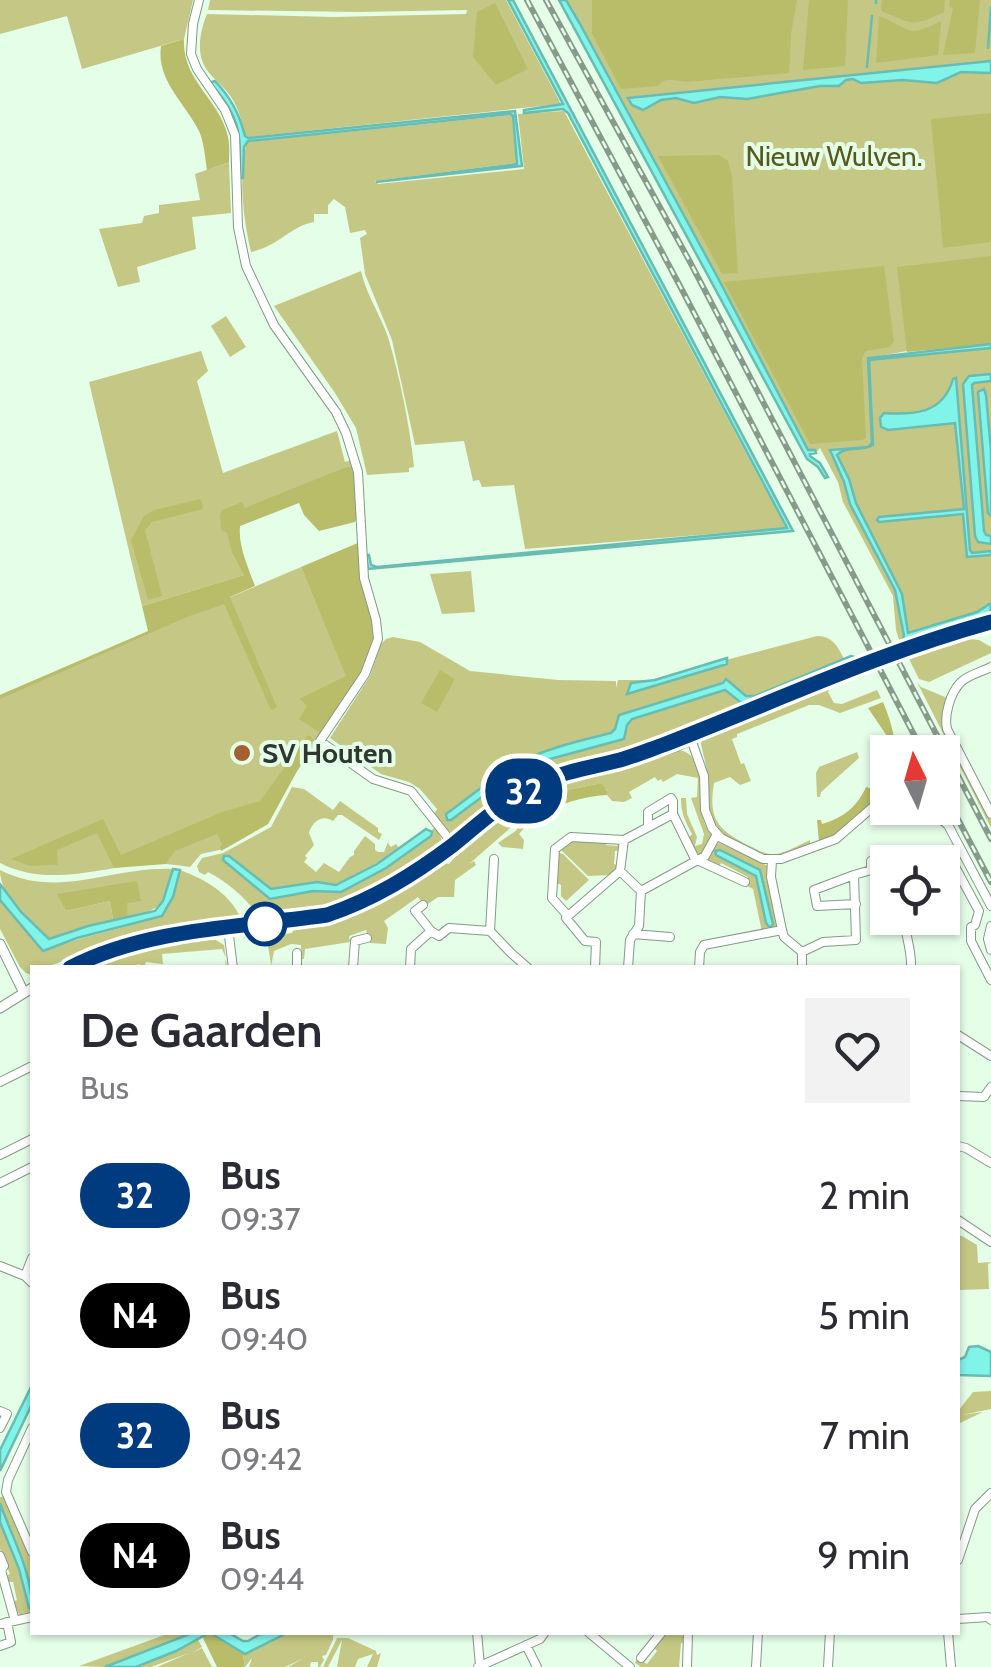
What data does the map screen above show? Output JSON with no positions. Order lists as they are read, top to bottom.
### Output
{
  "parks": ["Nieuw Wulven."],
  "places": ["SV Houten"],
  "lines": ["bus line 32"],
  "north": "top",
  "page": {
    "on_map": "32",
    "heading": ["De Gaarden", "Bus"],
    "list": [
      {
        "mark": "32",
        "name": "Bus",
        "note": "09:37",
        "value": "2 min"
      },
      {
        "mark": "N4",
        "name": "Bus",
        "note": "09:40",
        "value": "5 min"
      },
      {
        "mark": "32",
        "name": "Bus",
        "note": "09:42",
        "value": "7 min"
      },
      {
        "mark": "N4",
        "name": "Bus",
        "note": "09:44",
        "value": "9 min"
      }
    ]
  }
}
